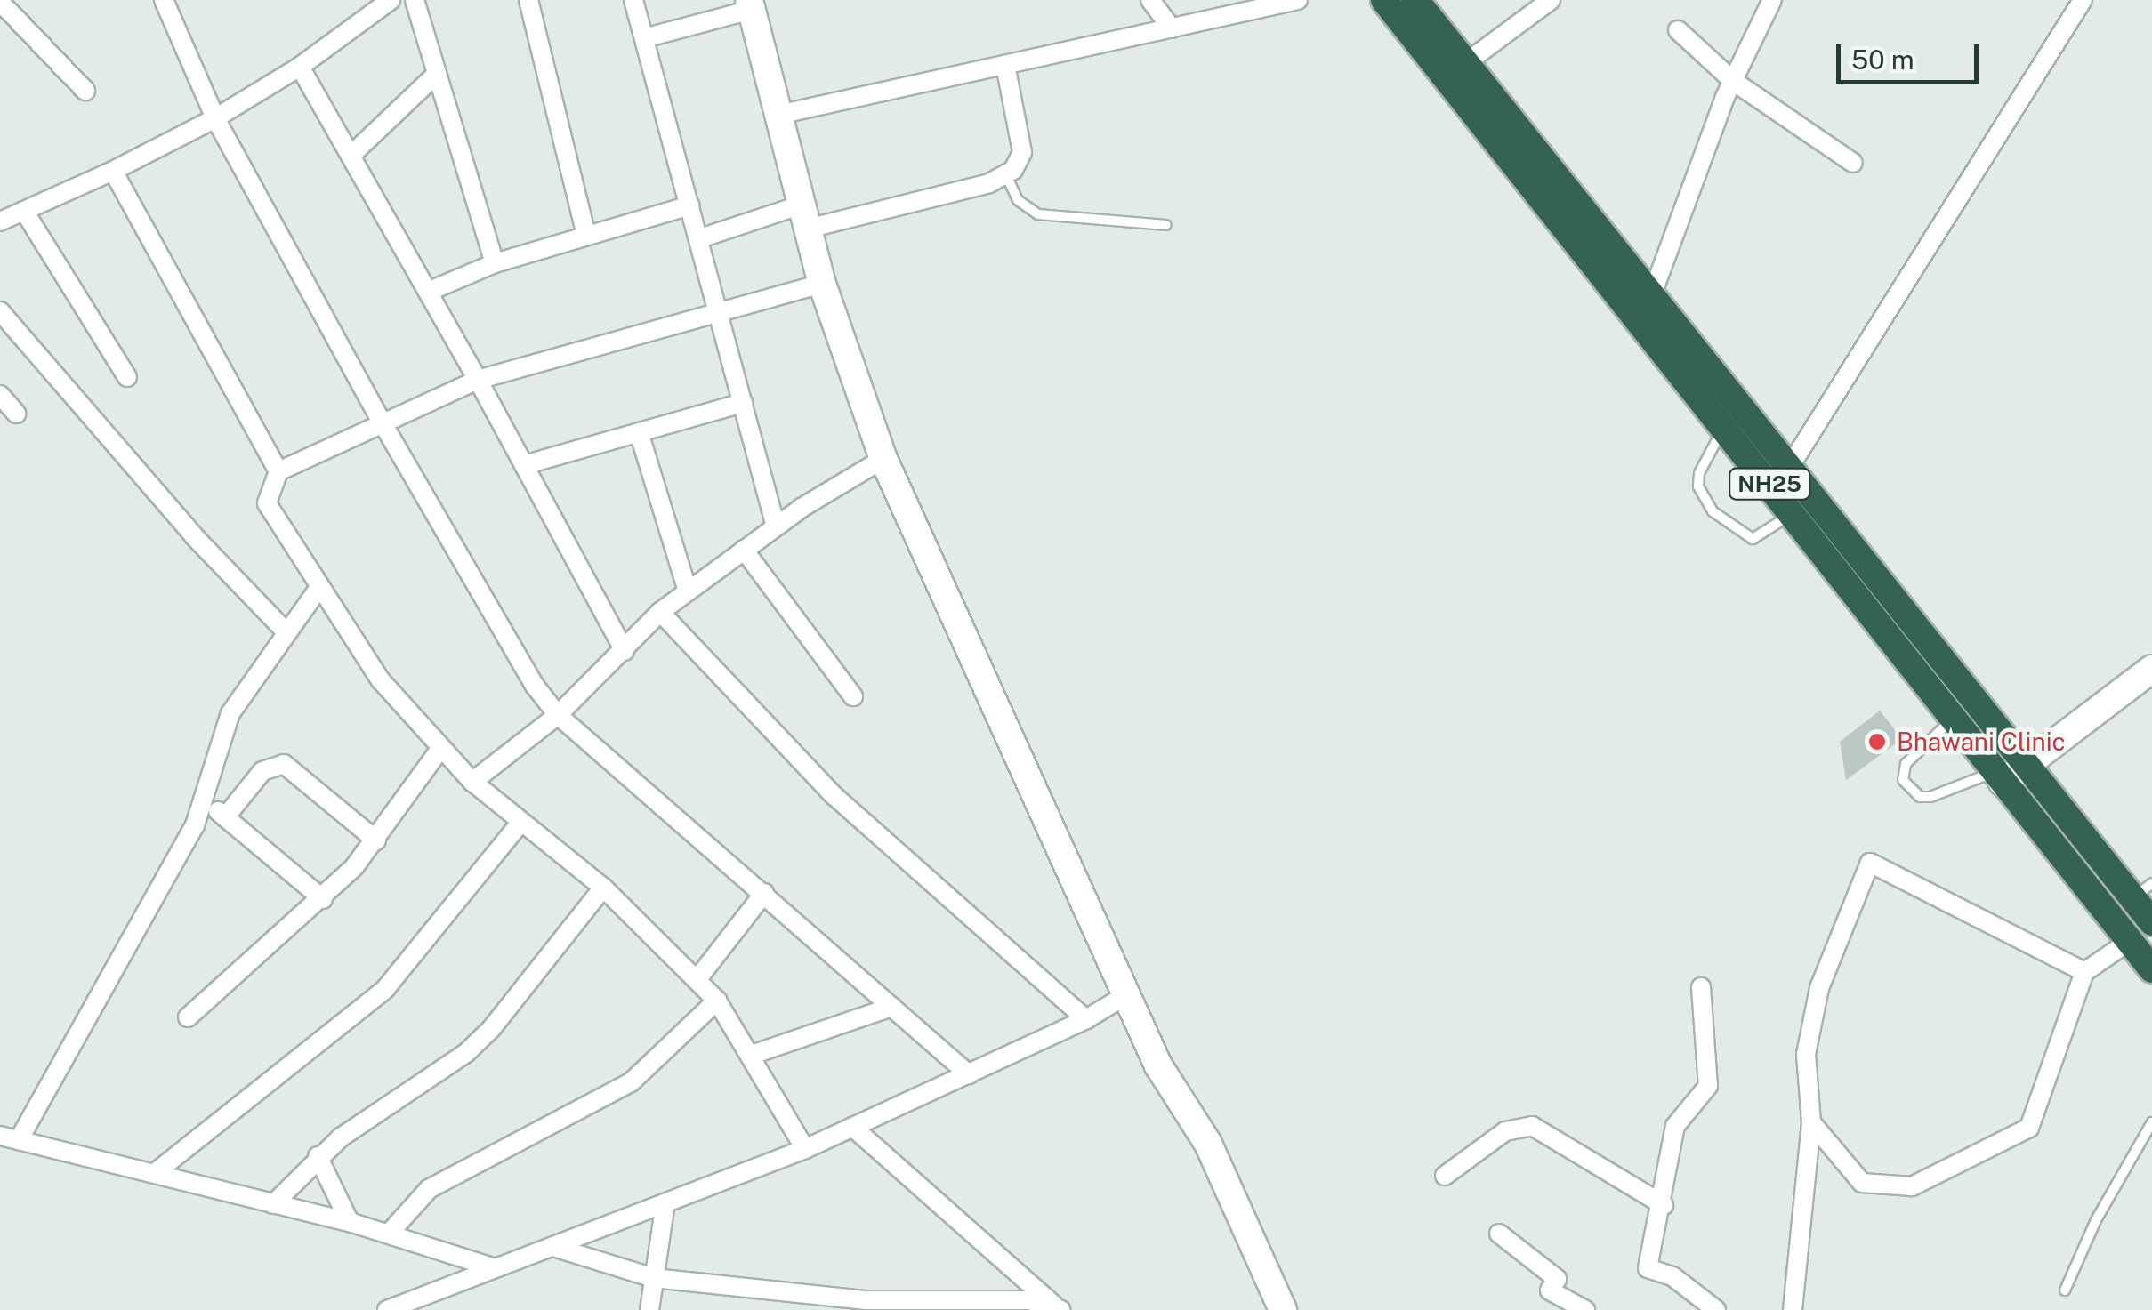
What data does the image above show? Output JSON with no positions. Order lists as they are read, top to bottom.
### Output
{
  "streets": {
    "highway": ["NH25"]
  },
  "places": ["Bhawani Clinic"],
  "scale_bar": "50 m"
}
